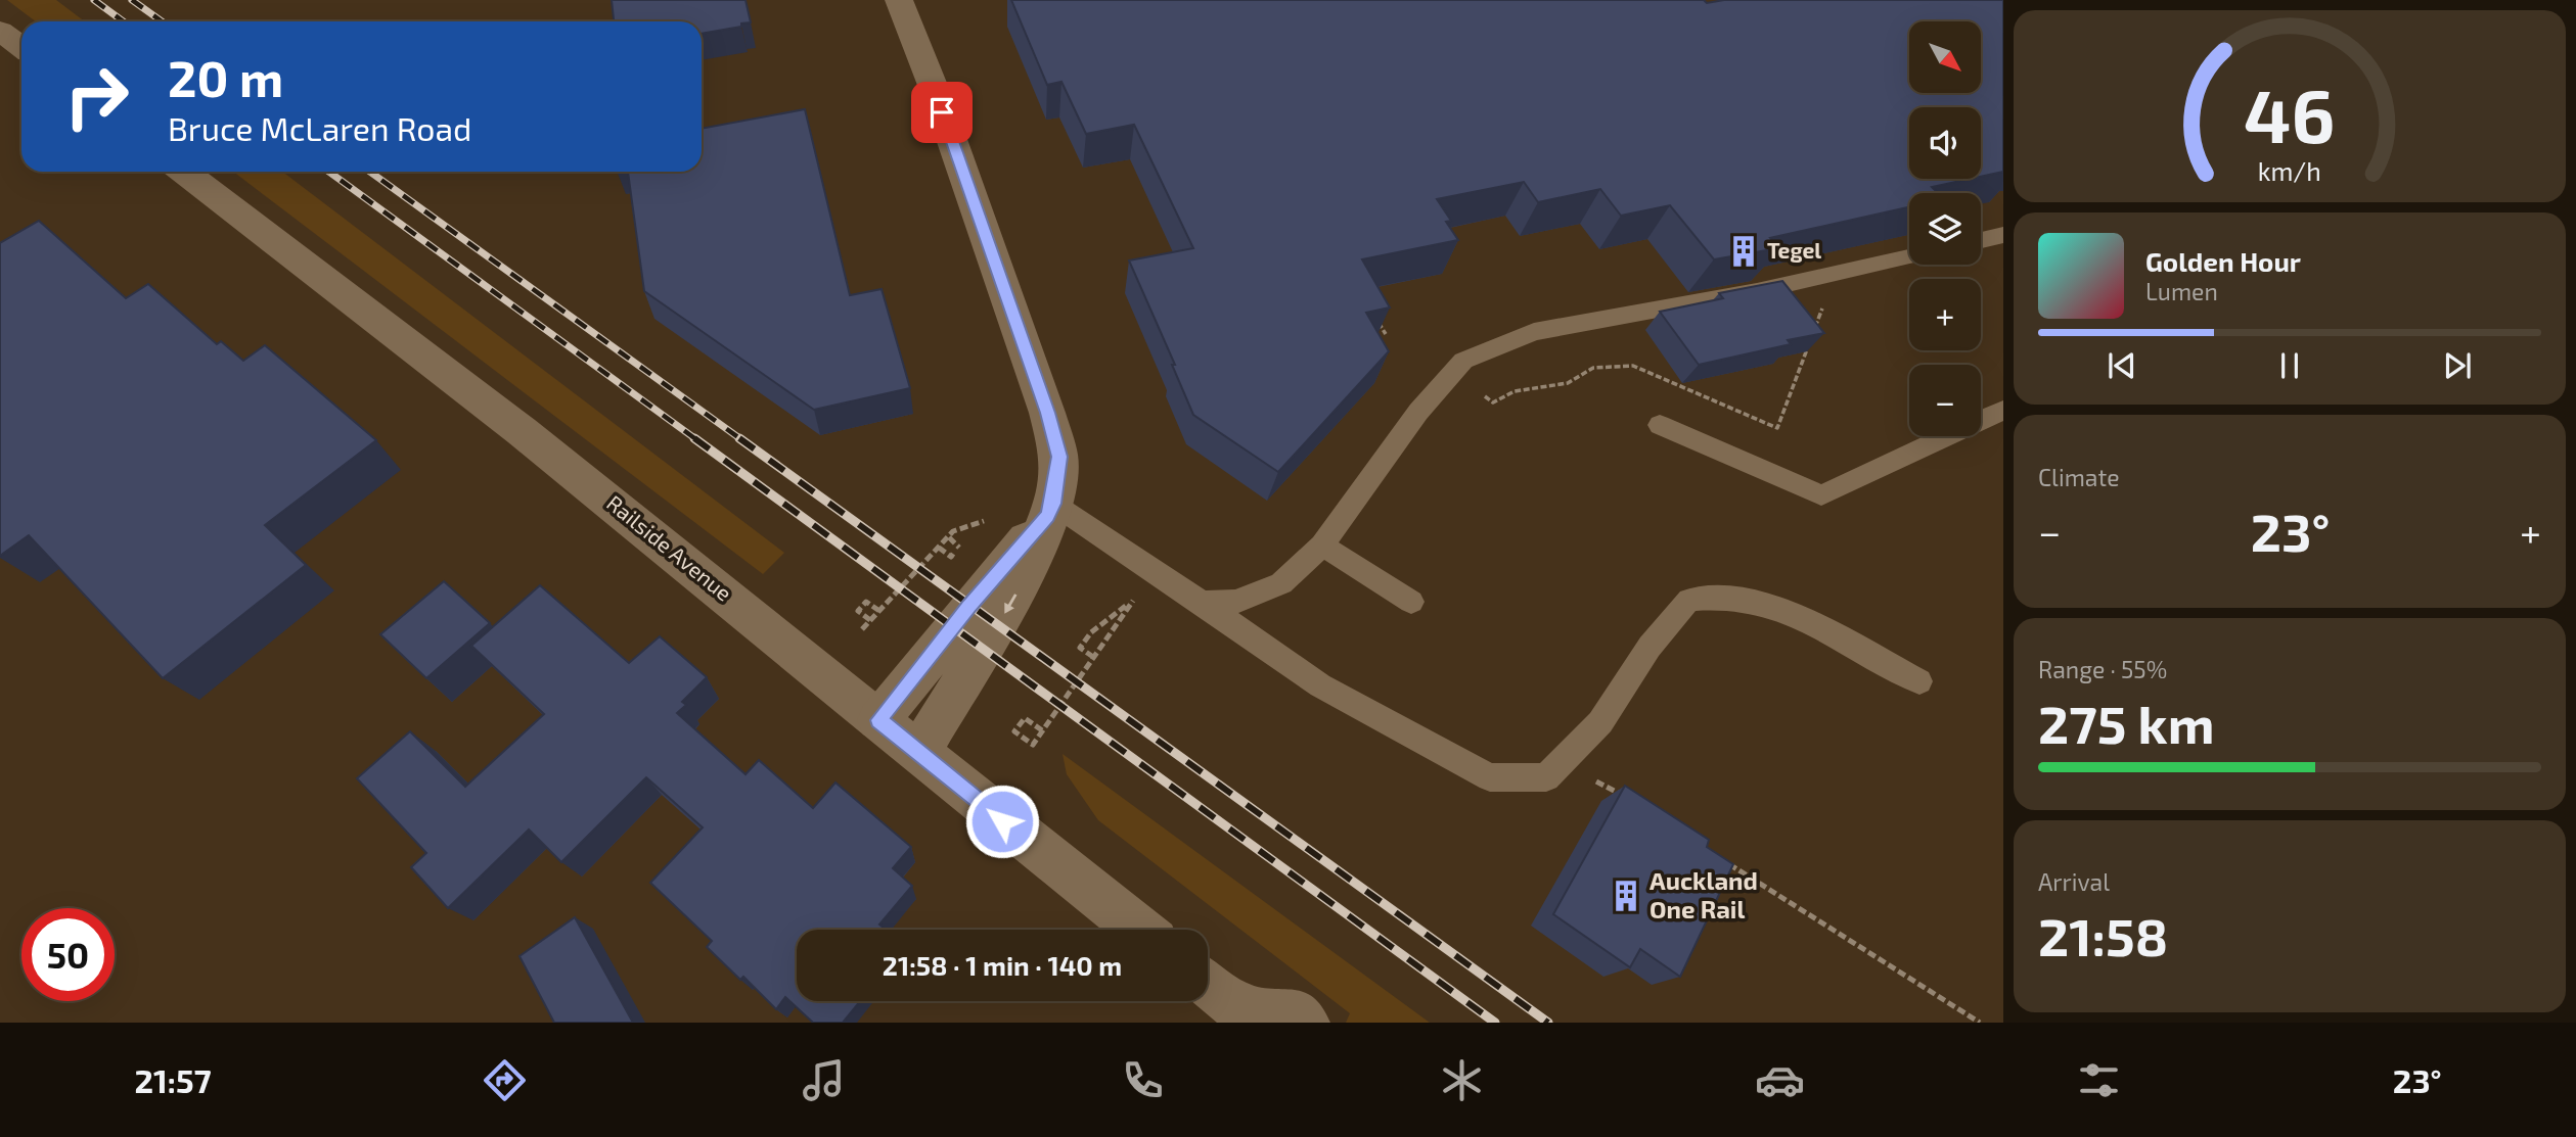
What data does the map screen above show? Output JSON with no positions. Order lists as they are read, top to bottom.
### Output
{
  "streets": {
    "main road": ["Railside Avenue"]
  },
  "places": {
    "building": ["Tegel", "Auckland One Rail"]
  },
  "north": "bottom right",
  "page": {
    "map_buttons": ["+", "−"],
    "turn": ["20 m", "Bruce McLaren Road"],
    "song": ["Golden Hour", "Lumen"],
    "tile": [
      "Climate",
      ["Range · 55%", "275 km"],
      ["Arrival", "21:58"]
    ],
    "heat": ["−", "23°", "+"],
    "limit": "50",
    "trip": "21:58 · 1 min · 140 m",
    "tabs": ["21:57", "23°"],
    "gauge": ["46", "km/h"]
  }
}
